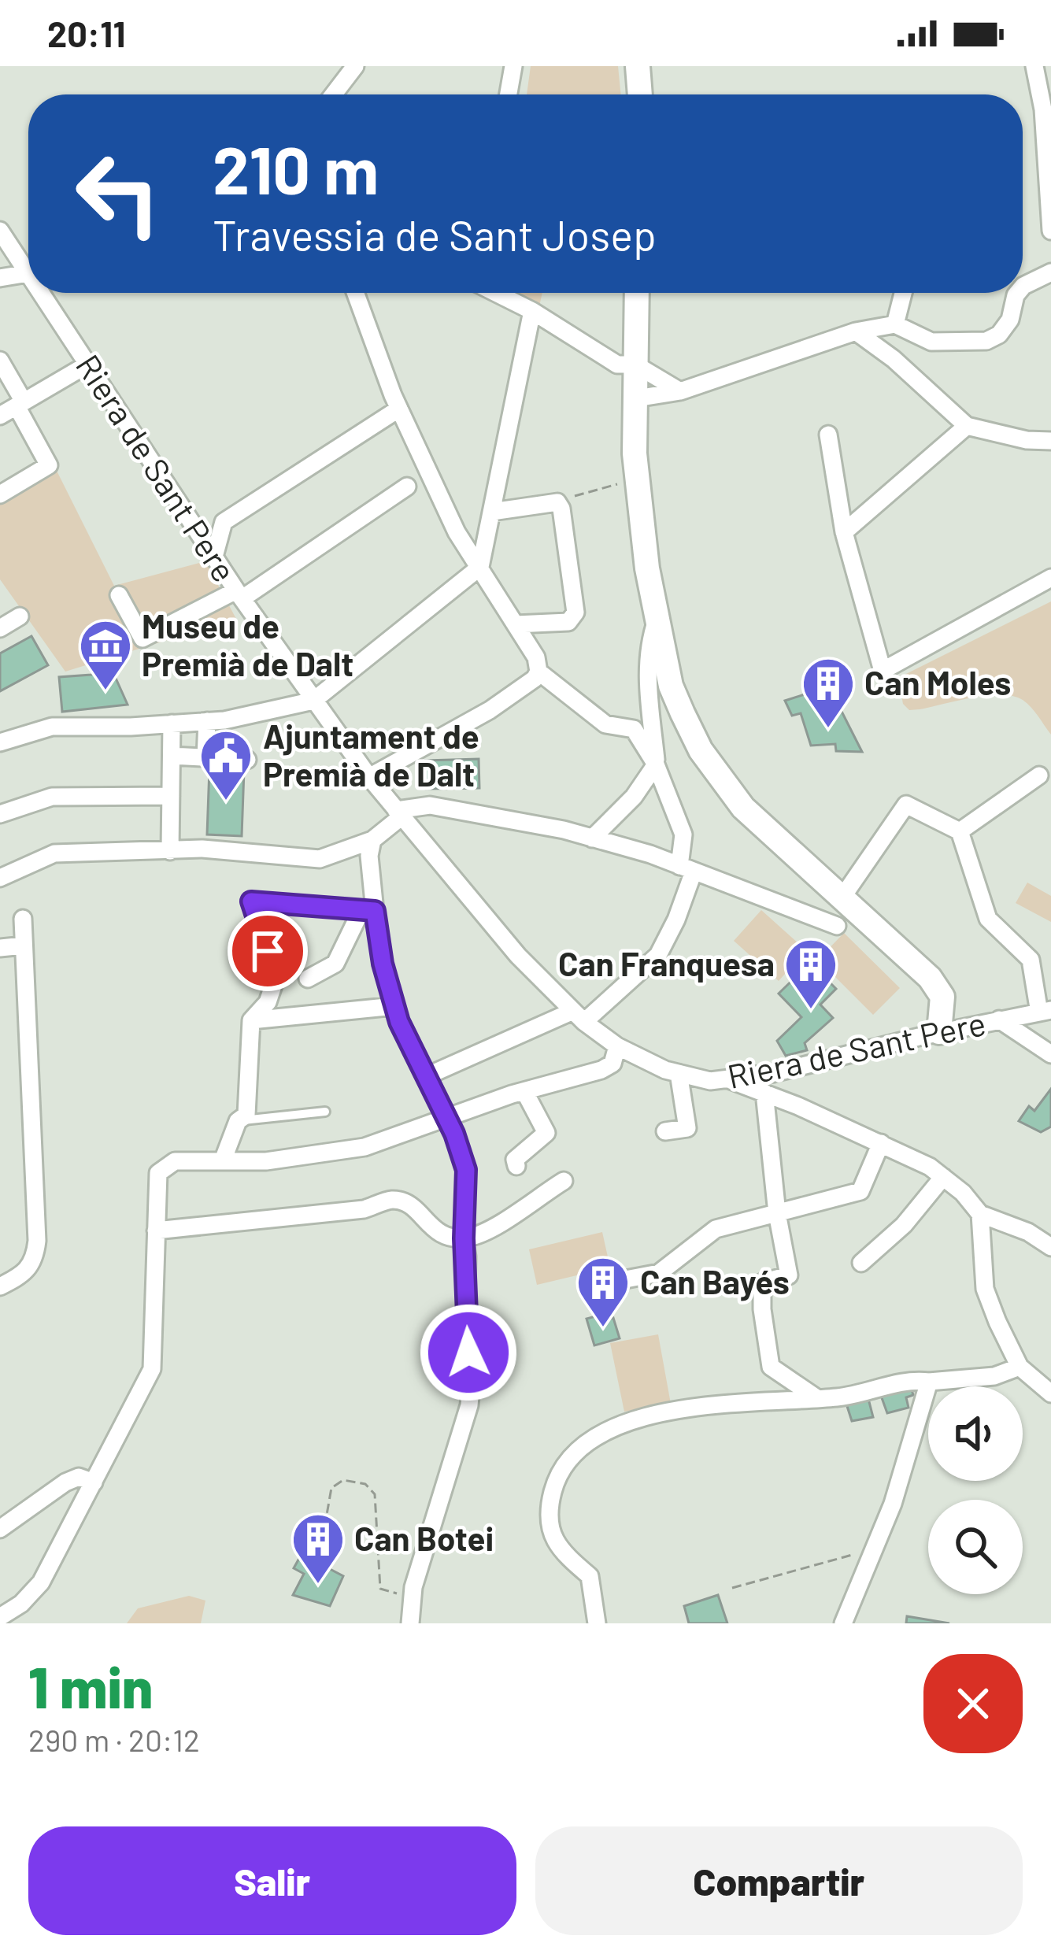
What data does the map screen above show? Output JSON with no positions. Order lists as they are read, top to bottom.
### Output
{
  "streets": {
    "street": ["Riera de Sant Pere"]
  },
  "places": {
    "museum": ["Museu de Premià de Dalt"],
    "building": [
      "Can Moles",
      "Can Franquesa",
      "Can Bayés",
      "Can Botei"
    ],
    "public building": ["Ajuntament de Premià de Dalt"]
  },
  "page": {
    "status": "20:11",
    "turn": ["210 m", "Travessia de Sant Josep"],
    "heading": ["1 min", "290 m · 20:12"],
    "buttons": ["Salir", "Compartir"]
  }
}
